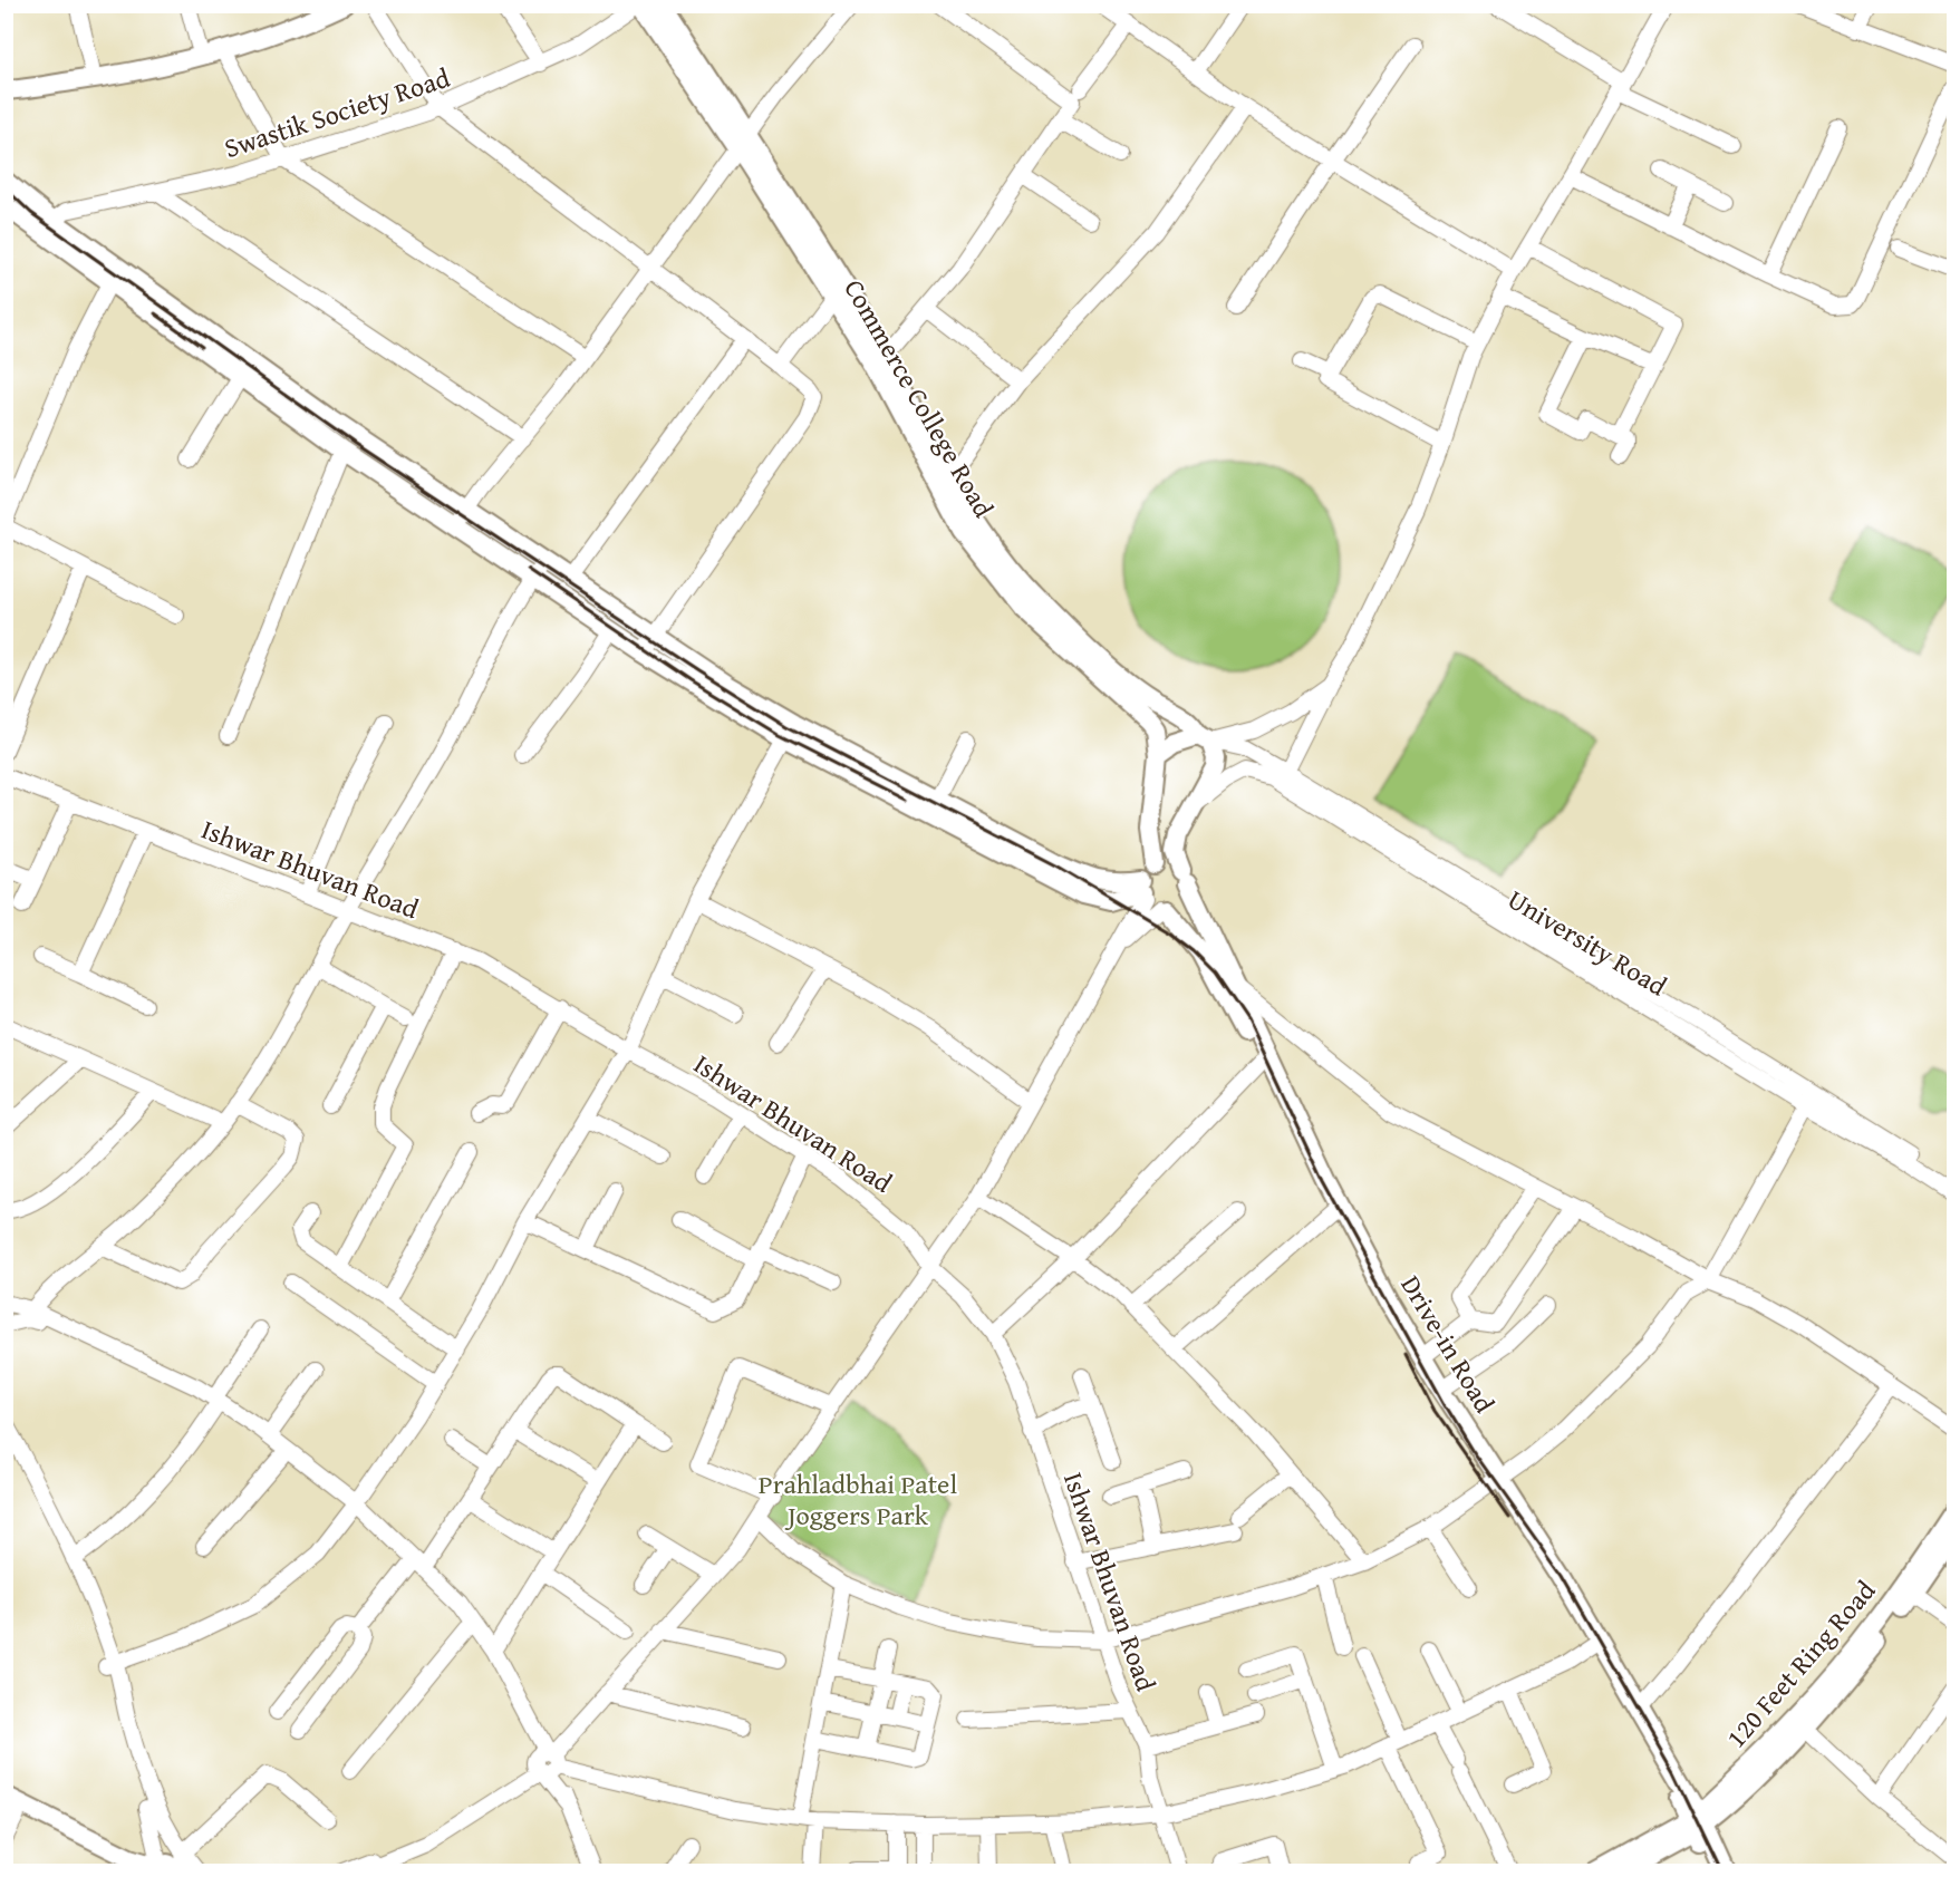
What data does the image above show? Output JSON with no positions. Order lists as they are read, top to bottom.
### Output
{
  "streets": {
    "main road": ["Commerce College Road", "Drive-in Road", "120 Feet Ring Road"],
    "street": ["Swastik Society Road", "Ishwar Bhuvan Road", "University Road"]
  },
  "crossings": [
    ["Swastik Society Road", "Commerce College Road"],
    ["Commerce College Road", "University Road"],
    ["Commerce College Road", "Drive-in Road"],
    ["Drive-in Road", "120 Feet Ring Road"]
  ],
  "parks": ["Prahladbhai Patel Joggers Park"]
}
